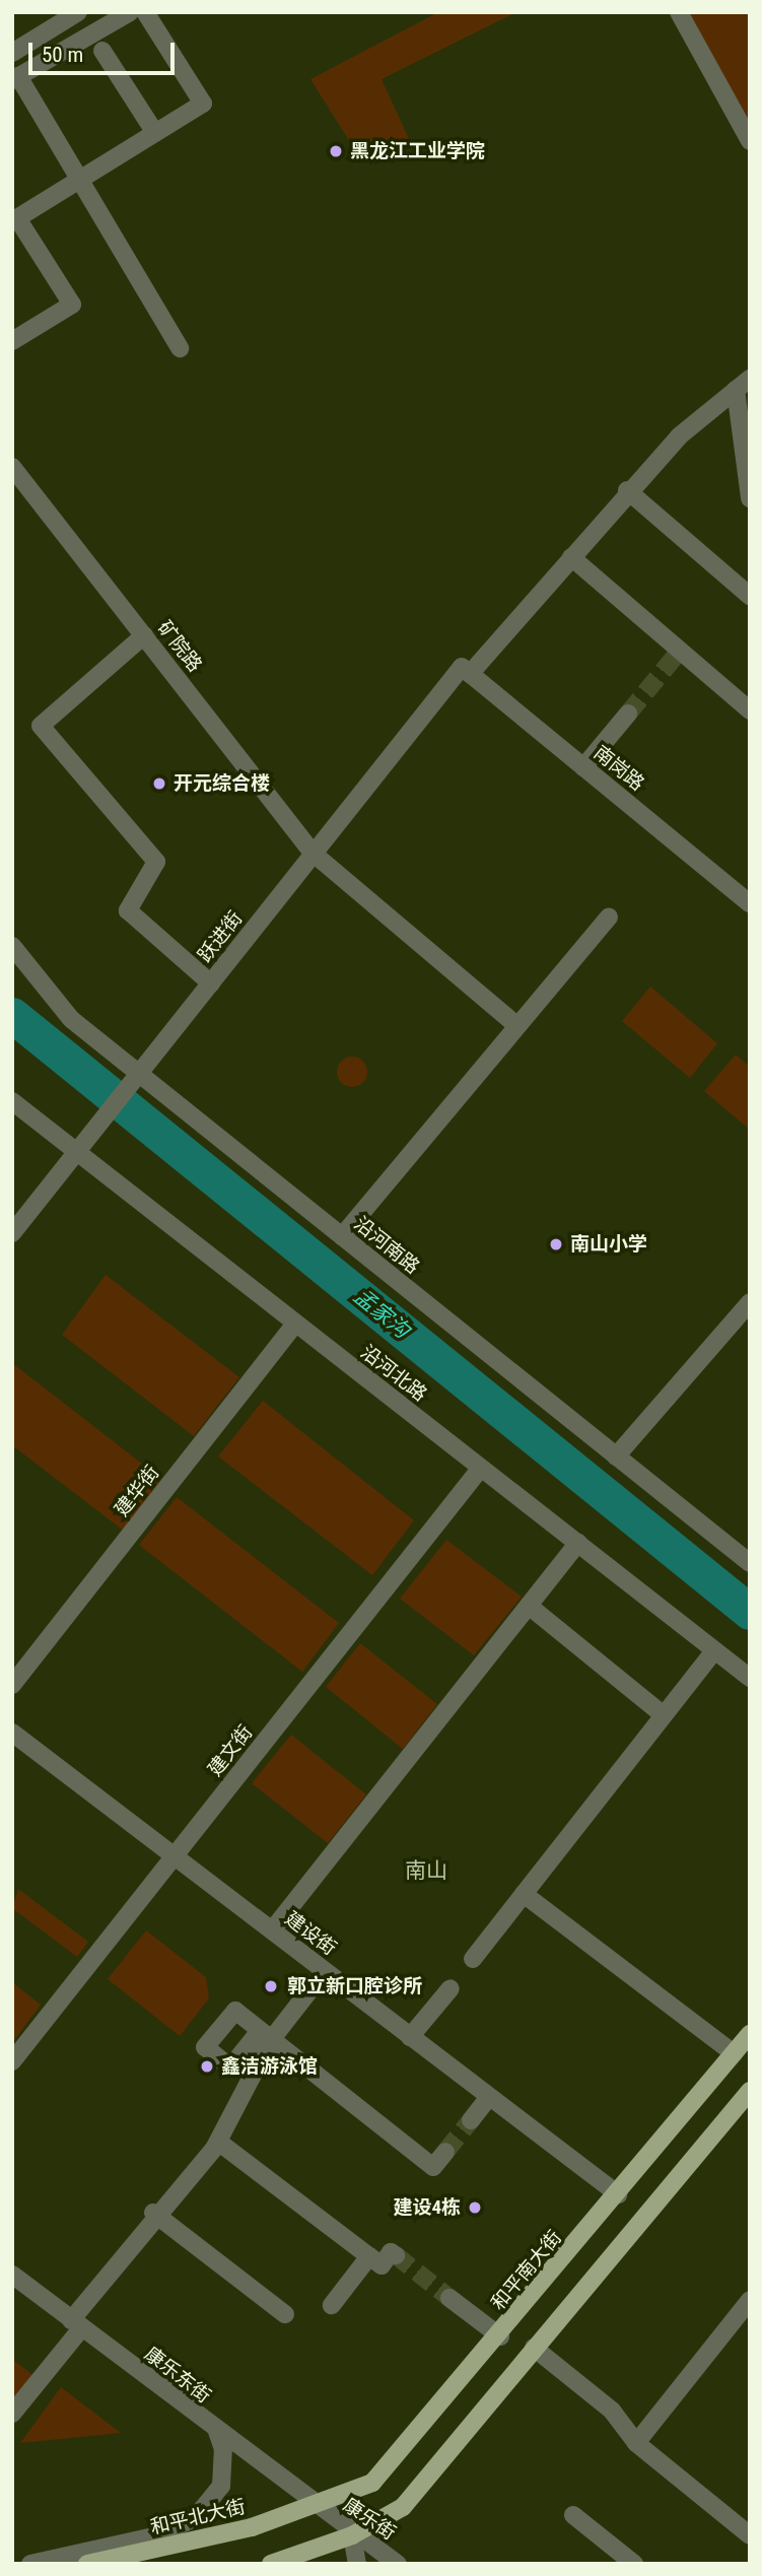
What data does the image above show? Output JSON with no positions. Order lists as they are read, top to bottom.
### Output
{
  "streets": {
    "main road": ["和平南大街", "和平北大街"],
    "street": [
      "矿院路",
      "南岗路",
      "跃进街",
      "沿河南路",
      "沿河北路",
      "建华街",
      "建文街",
      "建设街",
      "康乐东街",
      "康乐街"
    ]
  },
  "crossings": [
    ["矿院路", "跃进街"],
    ["南岗路", "跃进街"],
    ["跃进街", "沿河南路"],
    ["跃进街", "沿河北路"],
    ["沿河北路", "建华街"],
    ["沿河北路", "建文街"],
    ["建文街", "建设街"],
    ["建设街", "和平南大街"],
    ["和平南大街", "康乐东街"],
    ["和平南大街", "和平北大街"],
    ["和平南大街", "康乐街"],
    ["康乐东街", "和平北大街"],
    ["康乐东街", "康乐街"],
    ["和平北大街", "康乐街"]
  ],
  "districts": ["南山"],
  "water": ["孟家沟"],
  "places": [
    "黑龙江工业学院",
    "开元综合楼",
    "南山小学",
    "郭立新口腔诊所",
    "鑫洁游泳馆",
    "建设4栋"
  ],
  "scale_bar": "50 m"
}
